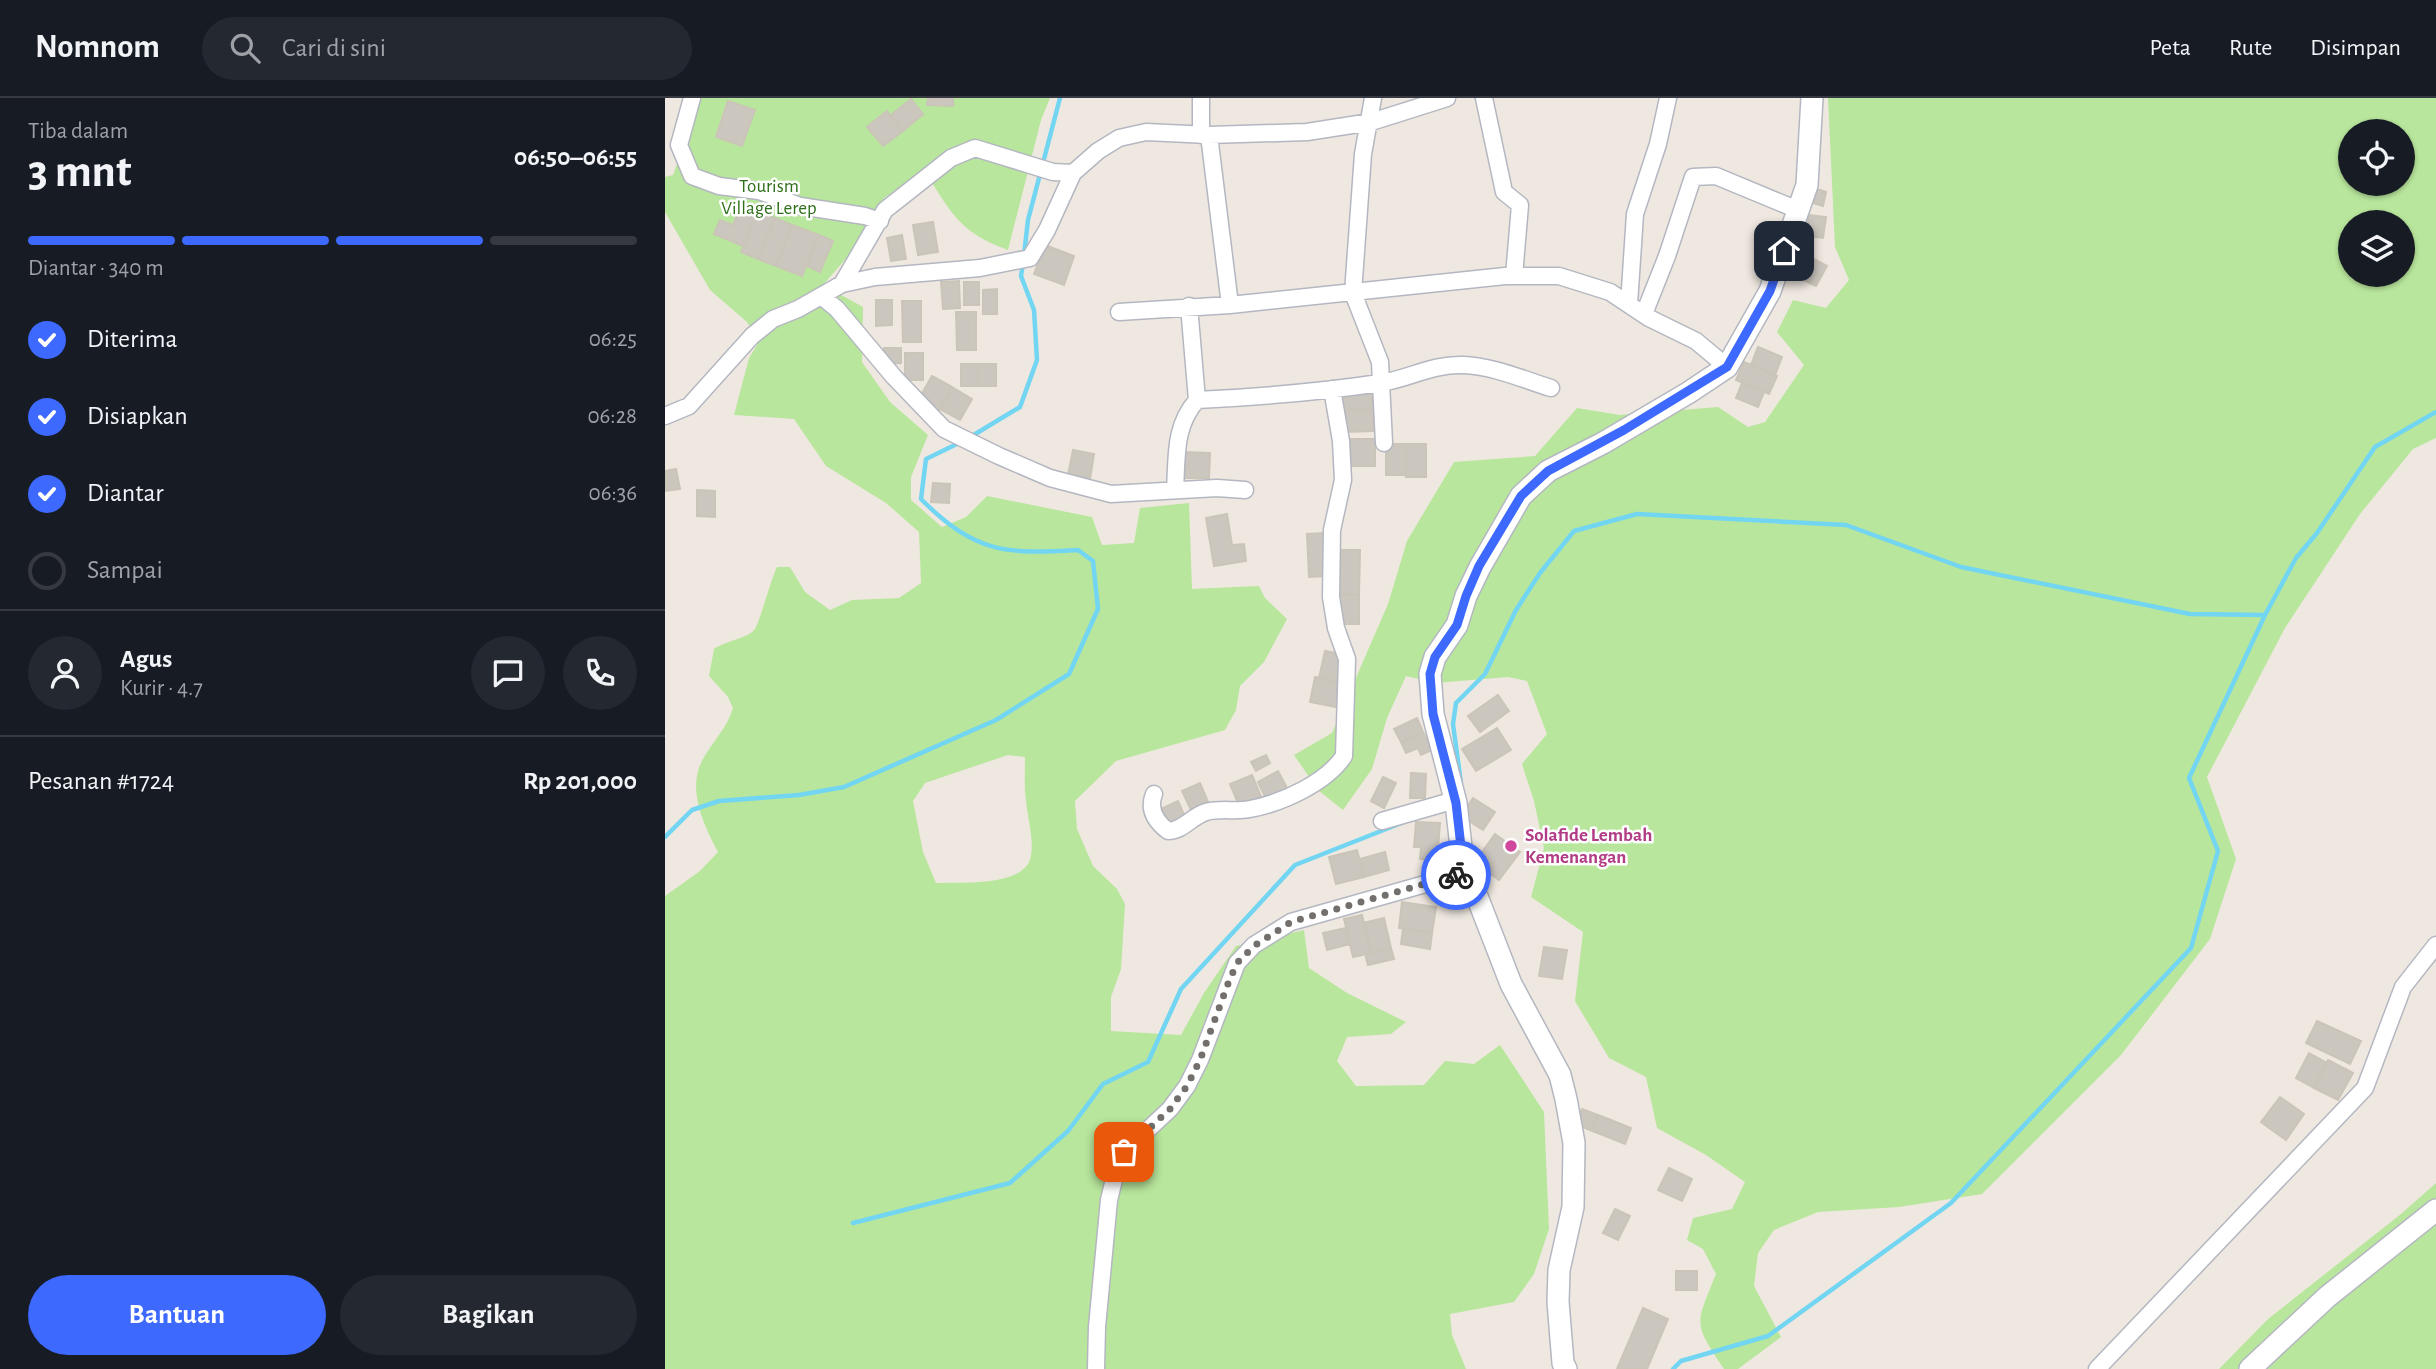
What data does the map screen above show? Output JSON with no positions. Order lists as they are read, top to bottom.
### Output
{
  "parks": ["Tourism Village Lerep"],
  "places": ["Solafide Lembah Kemenangan"],
  "page": {
    "header": "Nomnom",
    "search": "Cari di sini",
    "nav": ["Peta", "Rute", "Disimpan"],
    "heading": ["3 mnt", "Tiba dalam", "06:50–06:55"],
    "panel": [
      "Agus",
      "Kurir · 4.7",
      "Pesanan #1724",
      "Rp 201,000"
    ],
    "bar": "Diantar · 340 m",
    "list": [
      ["Diterima", "06:25"],
      ["Disiapkan", "06:28"],
      ["Diantar", "06:36"],
      "Sampai"
    ],
    "buttons": ["Bantuan", "Bagikan"]
  }
}
